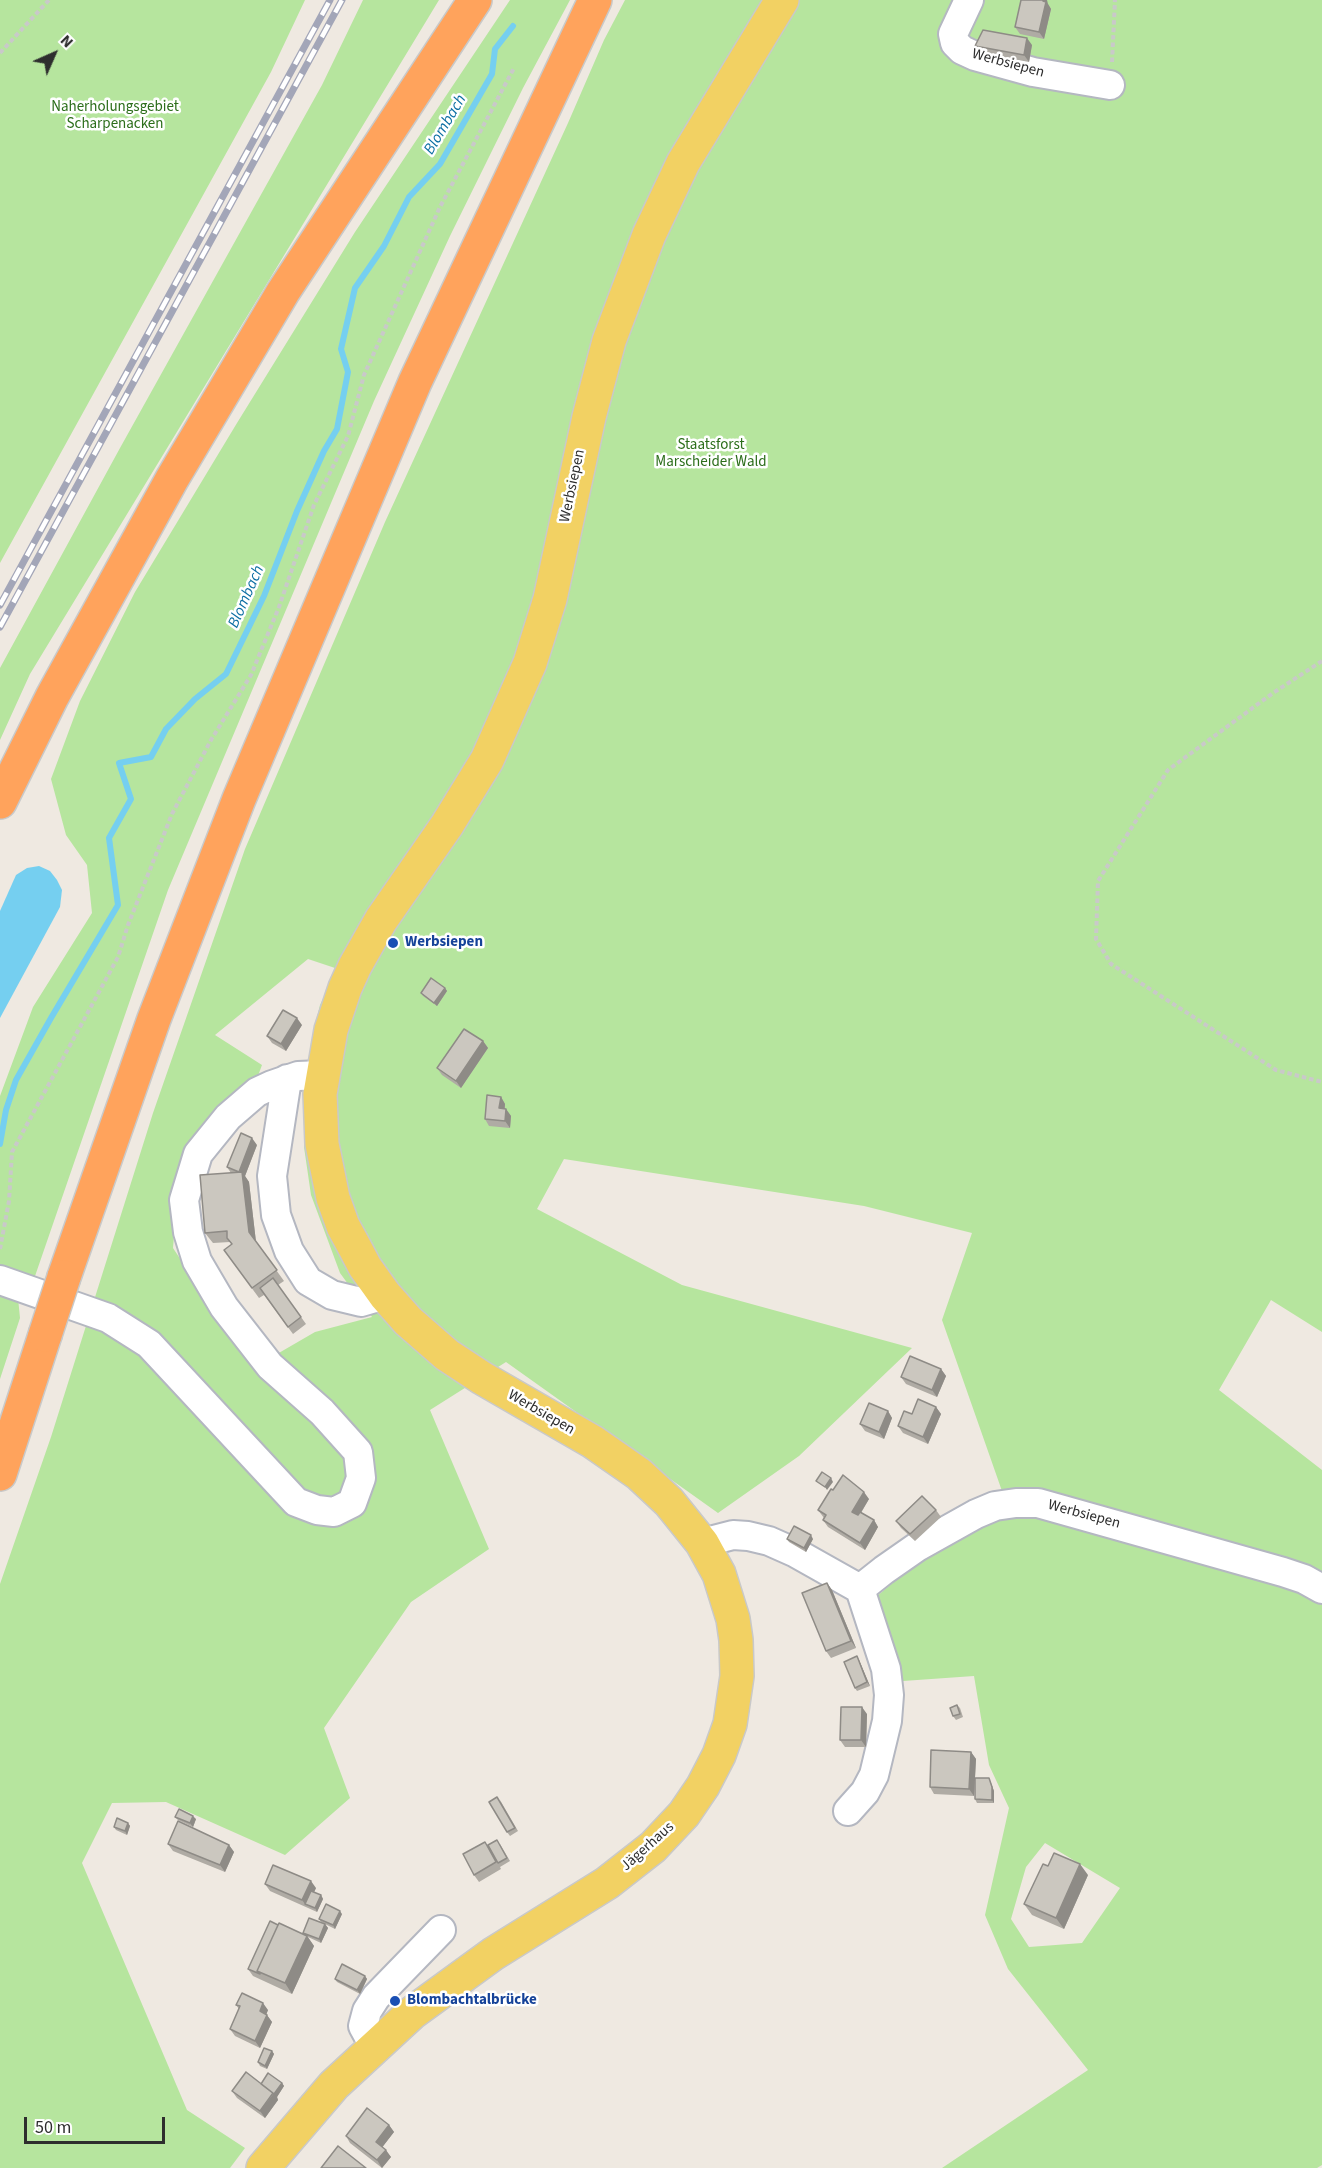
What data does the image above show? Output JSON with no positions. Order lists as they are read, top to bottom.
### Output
{
  "streets": {
    "main road": ["Werbsiepen", "Jägerhaus"]
  },
  "crossings": [
    ["Werbsiepen", "Jägerhaus"]
  ],
  "water": ["Blombach"],
  "parks": ["Naherholungsgebiet Scharpenacken", "Staatsforst Marscheider Wald"],
  "places": ["Werbsiepen", "Blombachtalbrücke"],
  "scale_bar": "50 m",
  "north": "top right"
}
